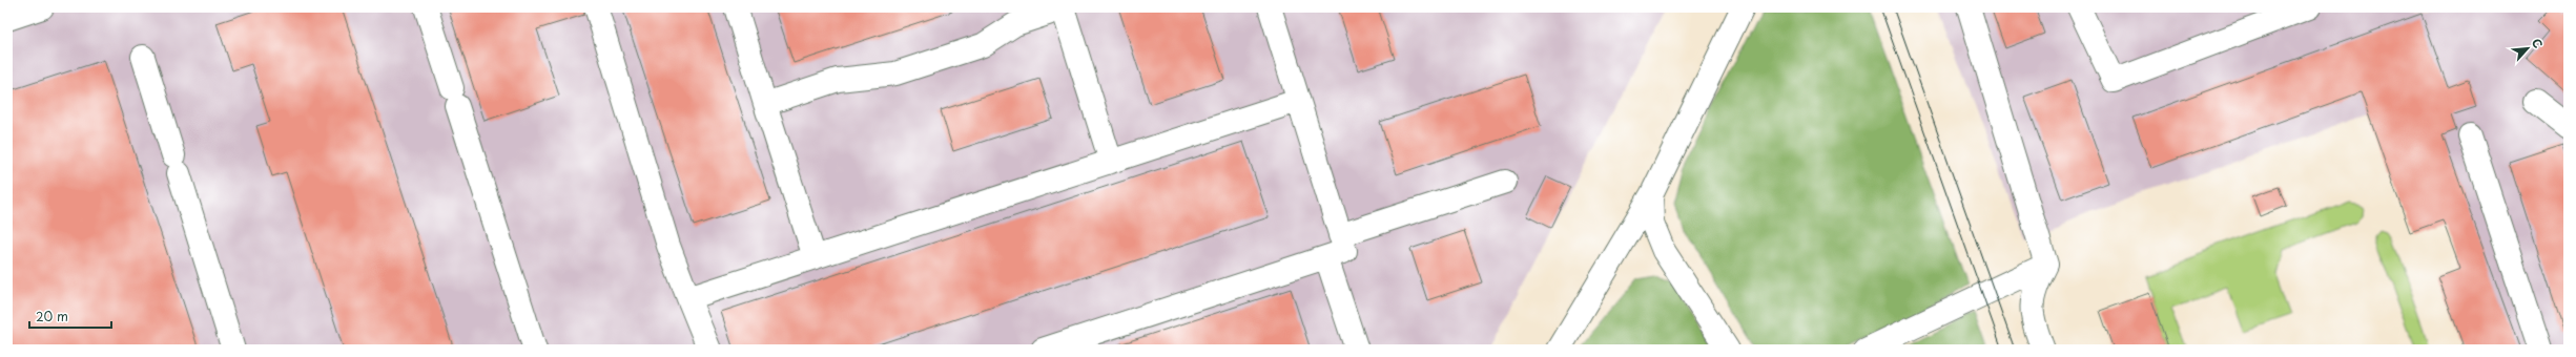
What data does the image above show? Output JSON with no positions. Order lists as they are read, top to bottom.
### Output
{
  "scale_bar": "20 m",
  "north": "top right"
}
